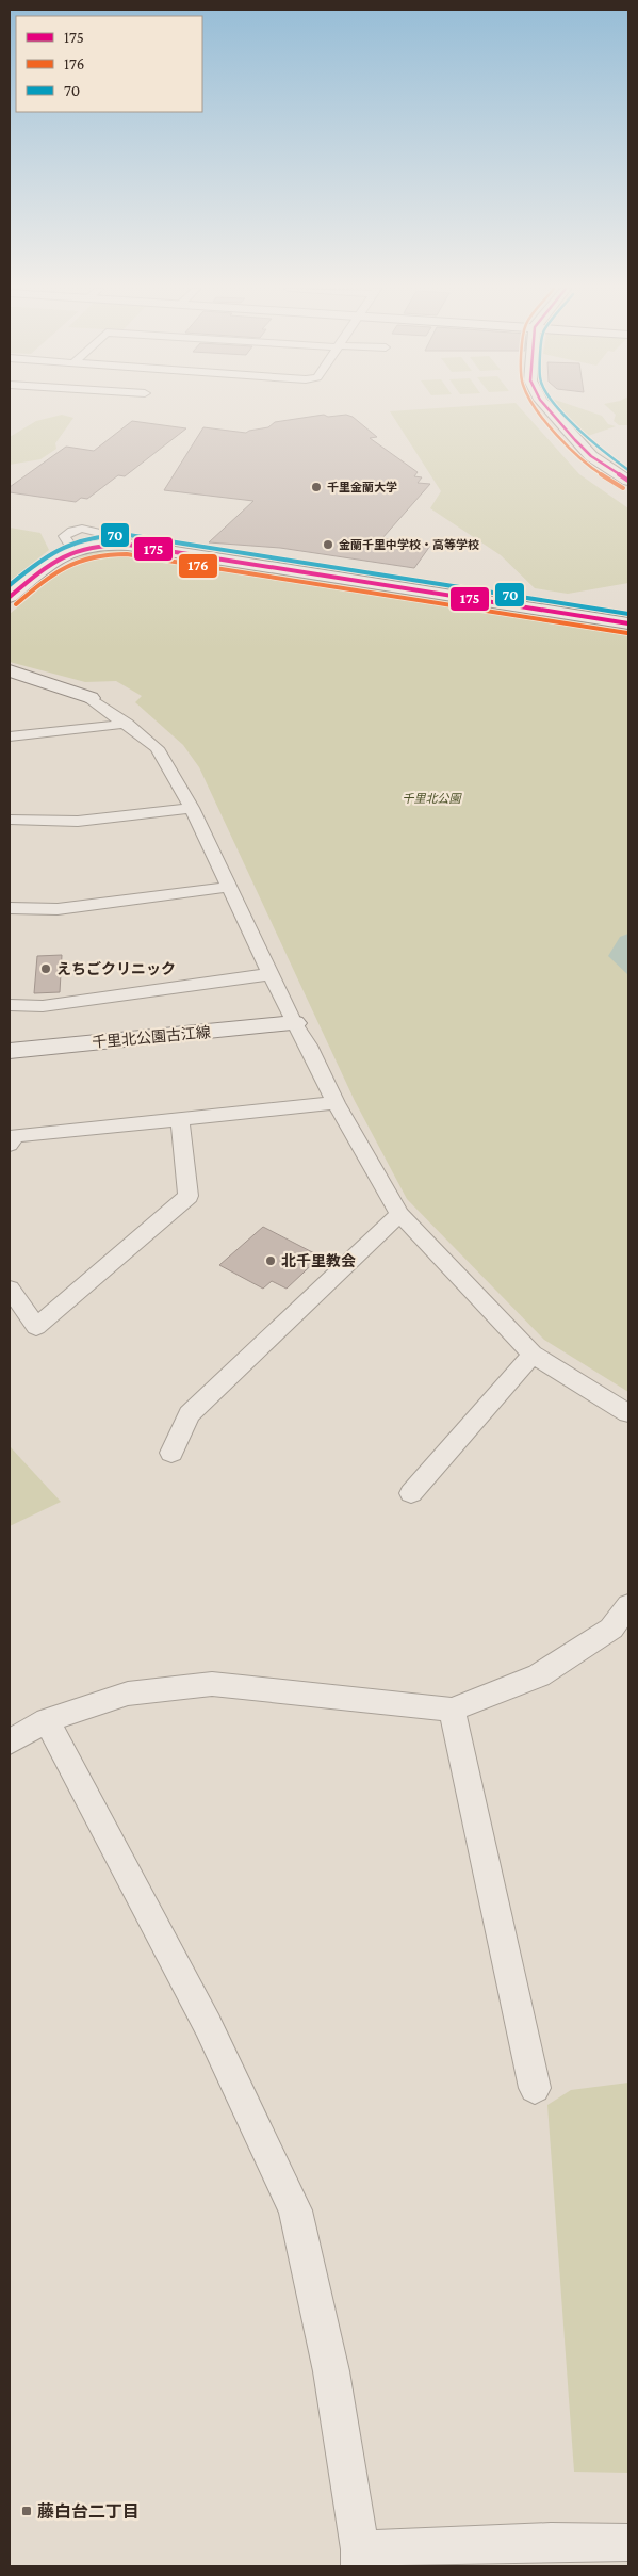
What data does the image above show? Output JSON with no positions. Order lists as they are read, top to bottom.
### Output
{
  "streets": {
    "street": ["千里北公園古江線"]
  },
  "parks": ["千里北公園"],
  "places": {
    "other": [
      "千里金蘭大学",
      "金蘭千里中学校・高等学校",
      "えちごクリニック",
      "北千里教会"
    ],
    "transit": ["藤白台二丁目"]
  },
  "lines": ["transit line 175", "transit line 176", "transit line 70"],
  "legend": ["175", "176", "70"]
}
